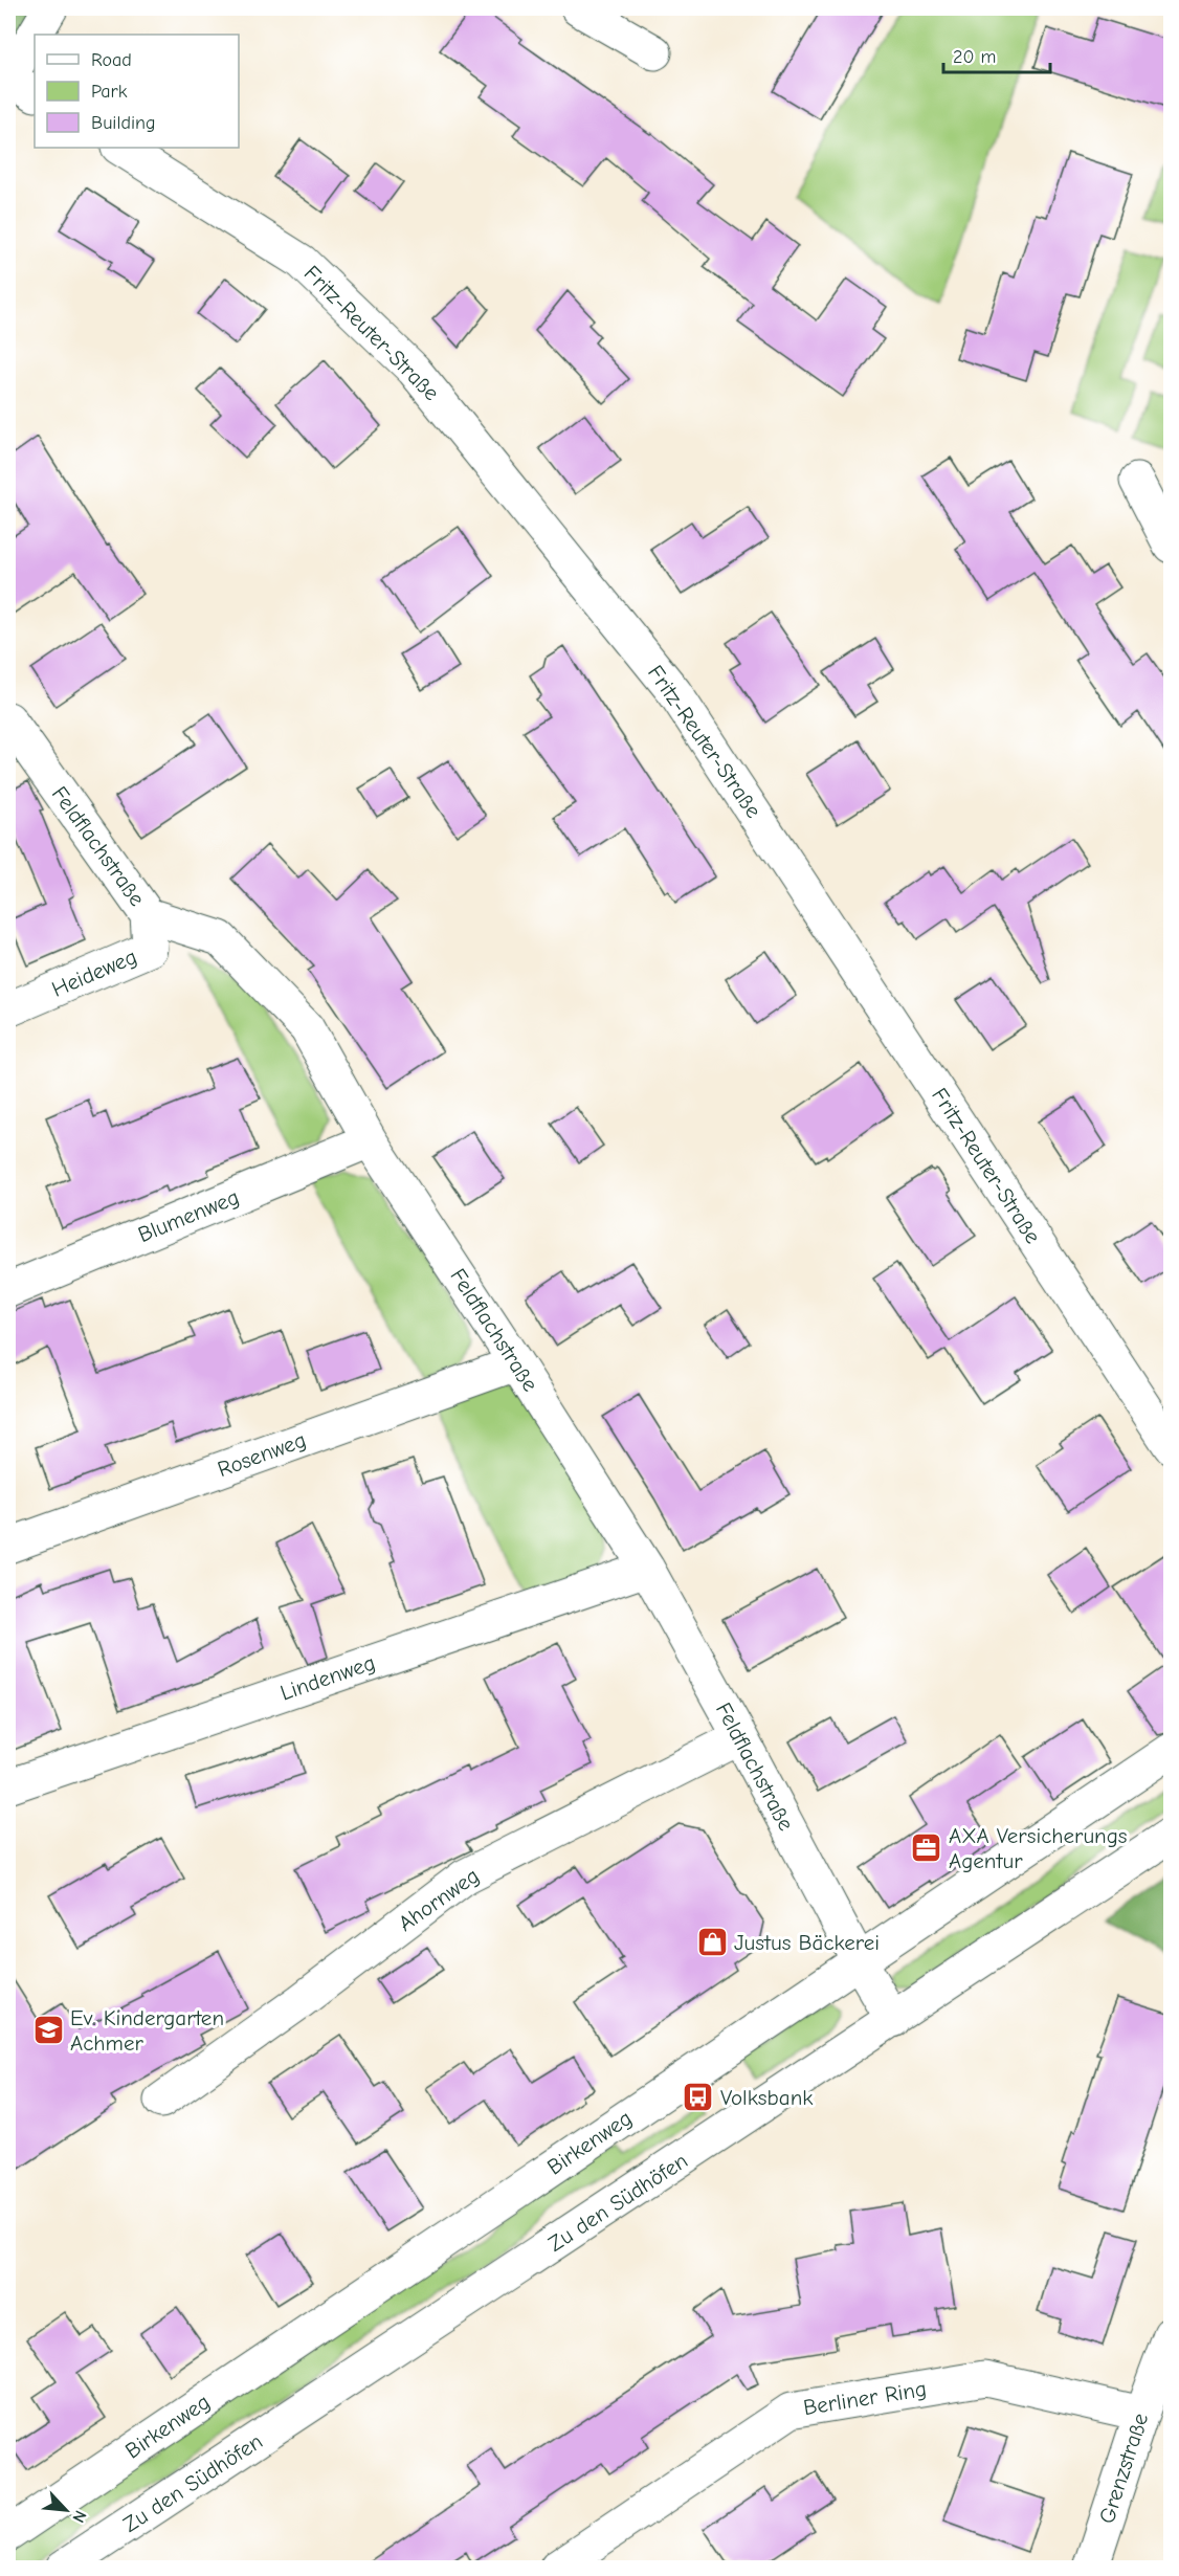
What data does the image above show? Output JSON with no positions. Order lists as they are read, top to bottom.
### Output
{
  "streets": {
    "street": [
      "Fritz-Reuter-Straße",
      "Feldflachstraße",
      "Heideweg",
      "Blumenweg",
      "Rosenweg",
      "Lindenweg",
      "Ahornweg",
      "Birkenweg",
      "Zu den Südhöfen",
      "Berliner Ring",
      "Grenzstraße"
    ]
  },
  "crossings": [
    ["Feldflachstraße", "Heideweg"],
    ["Feldflachstraße", "Blumenweg"],
    ["Feldflachstraße", "Rosenweg"],
    ["Feldflachstraße", "Lindenweg"],
    ["Feldflachstraße", "Ahornweg"],
    ["Feldflachstraße", "Birkenweg"],
    ["Feldflachstraße", "Zu den Südhöfen"],
    ["Berliner Ring", "Grenzstraße"]
  ],
  "places": {
    "office": ["AXA Versicherungs Agentur"],
    "shop": ["Justus Bäckerei"],
    "school or university": ["Ev. Kindergarten Achmer"],
    "bus stop": ["Volksbank"]
  },
  "legend": ["Road", "Park", "Building"],
  "scale_bar": "20 m",
  "north": "bottom right"
}
